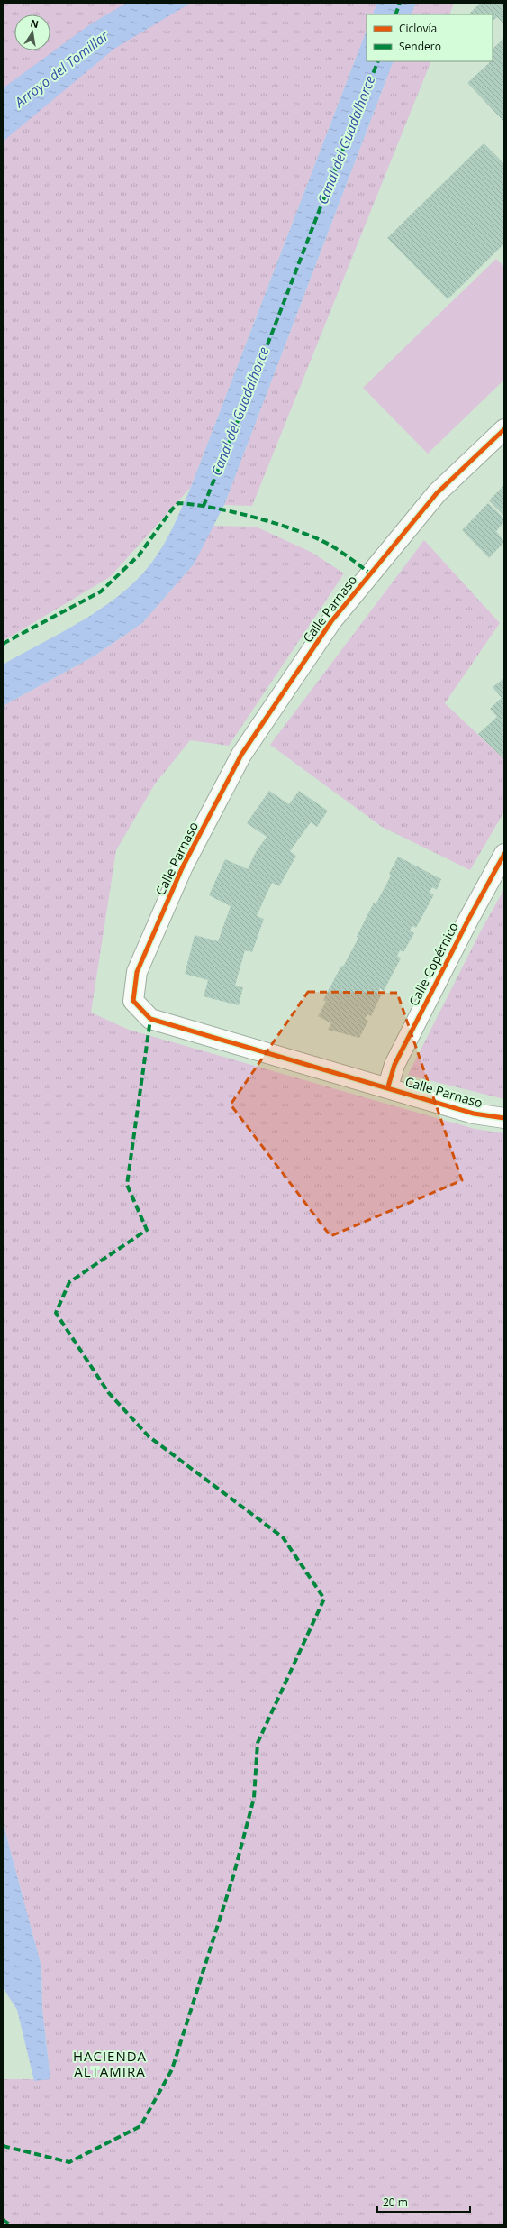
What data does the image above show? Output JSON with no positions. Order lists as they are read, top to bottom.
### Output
{
  "streets": {
    "street": ["Calle Parnaso", "Calle Copérnico"]
  },
  "crossings": [
    ["Calle Parnaso", "Calle Copérnico"]
  ],
  "districts": ["HACIENDA ALTAMIRA"],
  "water": ["Arroyo del Tomillar", "Canal del Guadalhorce"],
  "legend": ["Ciclovía", "Sendero"],
  "scale_bar": "20 m",
  "north": "top"
}
